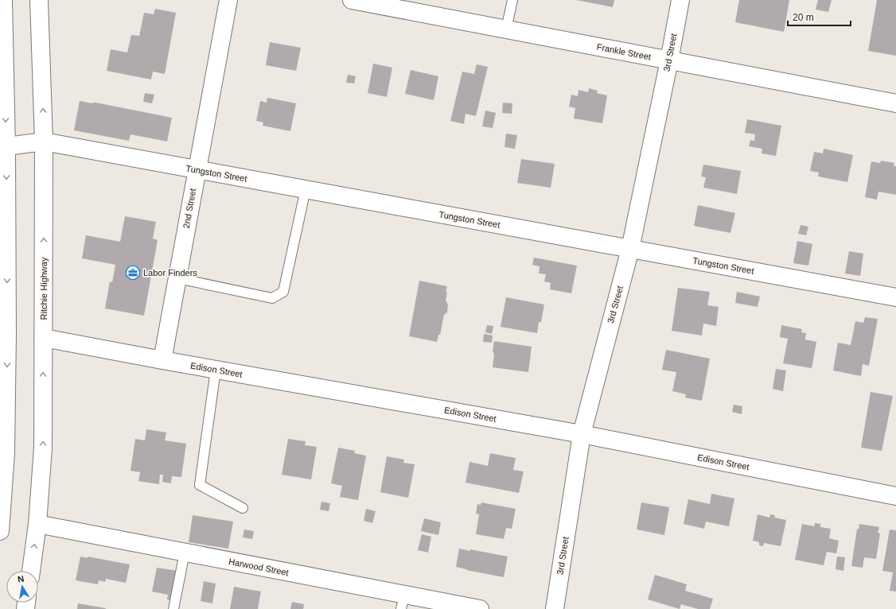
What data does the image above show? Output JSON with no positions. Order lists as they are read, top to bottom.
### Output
{
  "streets": {
    "street": [
      "Frankle Street",
      "3rd Street",
      "Tungston Street",
      "2nd Street",
      "Ritchie Highway",
      "Edison Street",
      "Harwood Street"
    ]
  },
  "crossings": [
    ["Frankle Street", "3rd Street"],
    ["3rd Street", "Tungston Street"],
    ["3rd Street", "Edison Street"],
    ["Tungston Street", "2nd Street"],
    ["Tungston Street", "Ritchie Highway"],
    ["2nd Street", "Edison Street"],
    ["Ritchie Highway", "Edison Street"],
    ["Ritchie Highway", "Harwood Street"]
  ],
  "places": {
    "office": ["Labor Finders"]
  },
  "scale_bar": "20 m",
  "north": "top"
}
